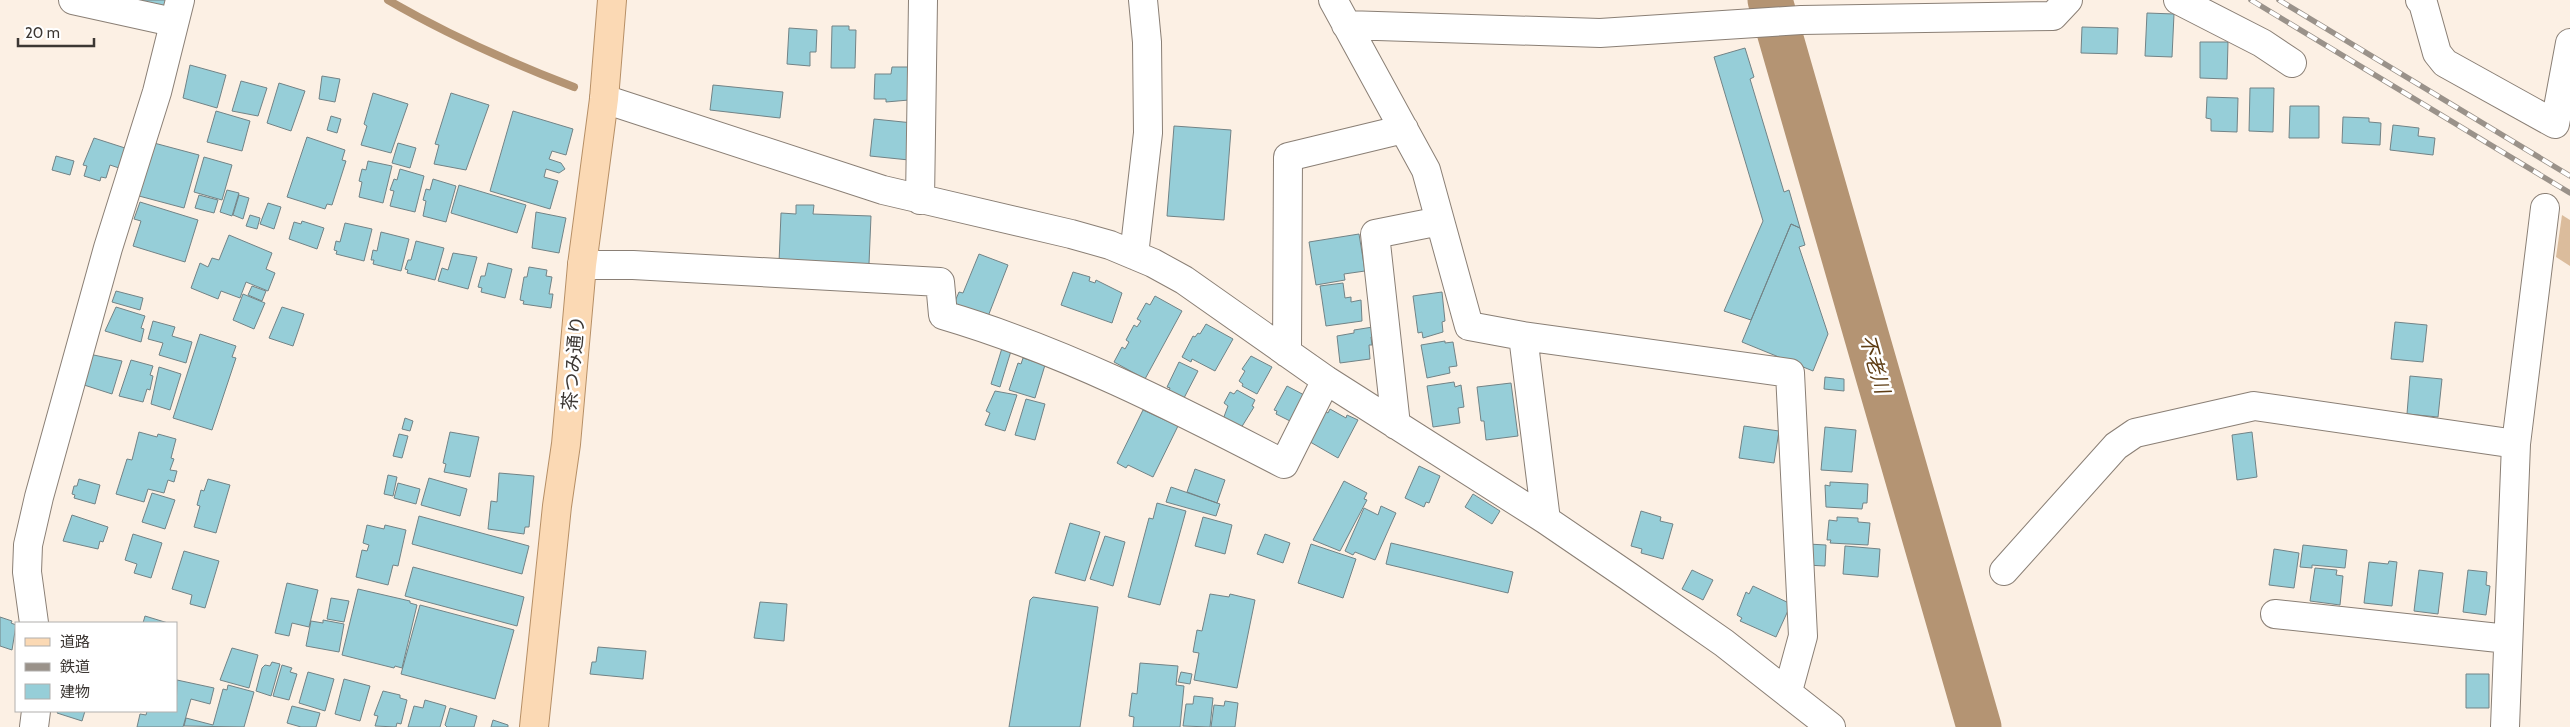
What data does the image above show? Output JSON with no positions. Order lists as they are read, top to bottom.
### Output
{
  "streets": {
    "main road": ["茶つみ通り"]
  },
  "water": ["不老川"],
  "legend": ["道路", "鉄道", "建物"],
  "scale_bar": "20 m"
}
